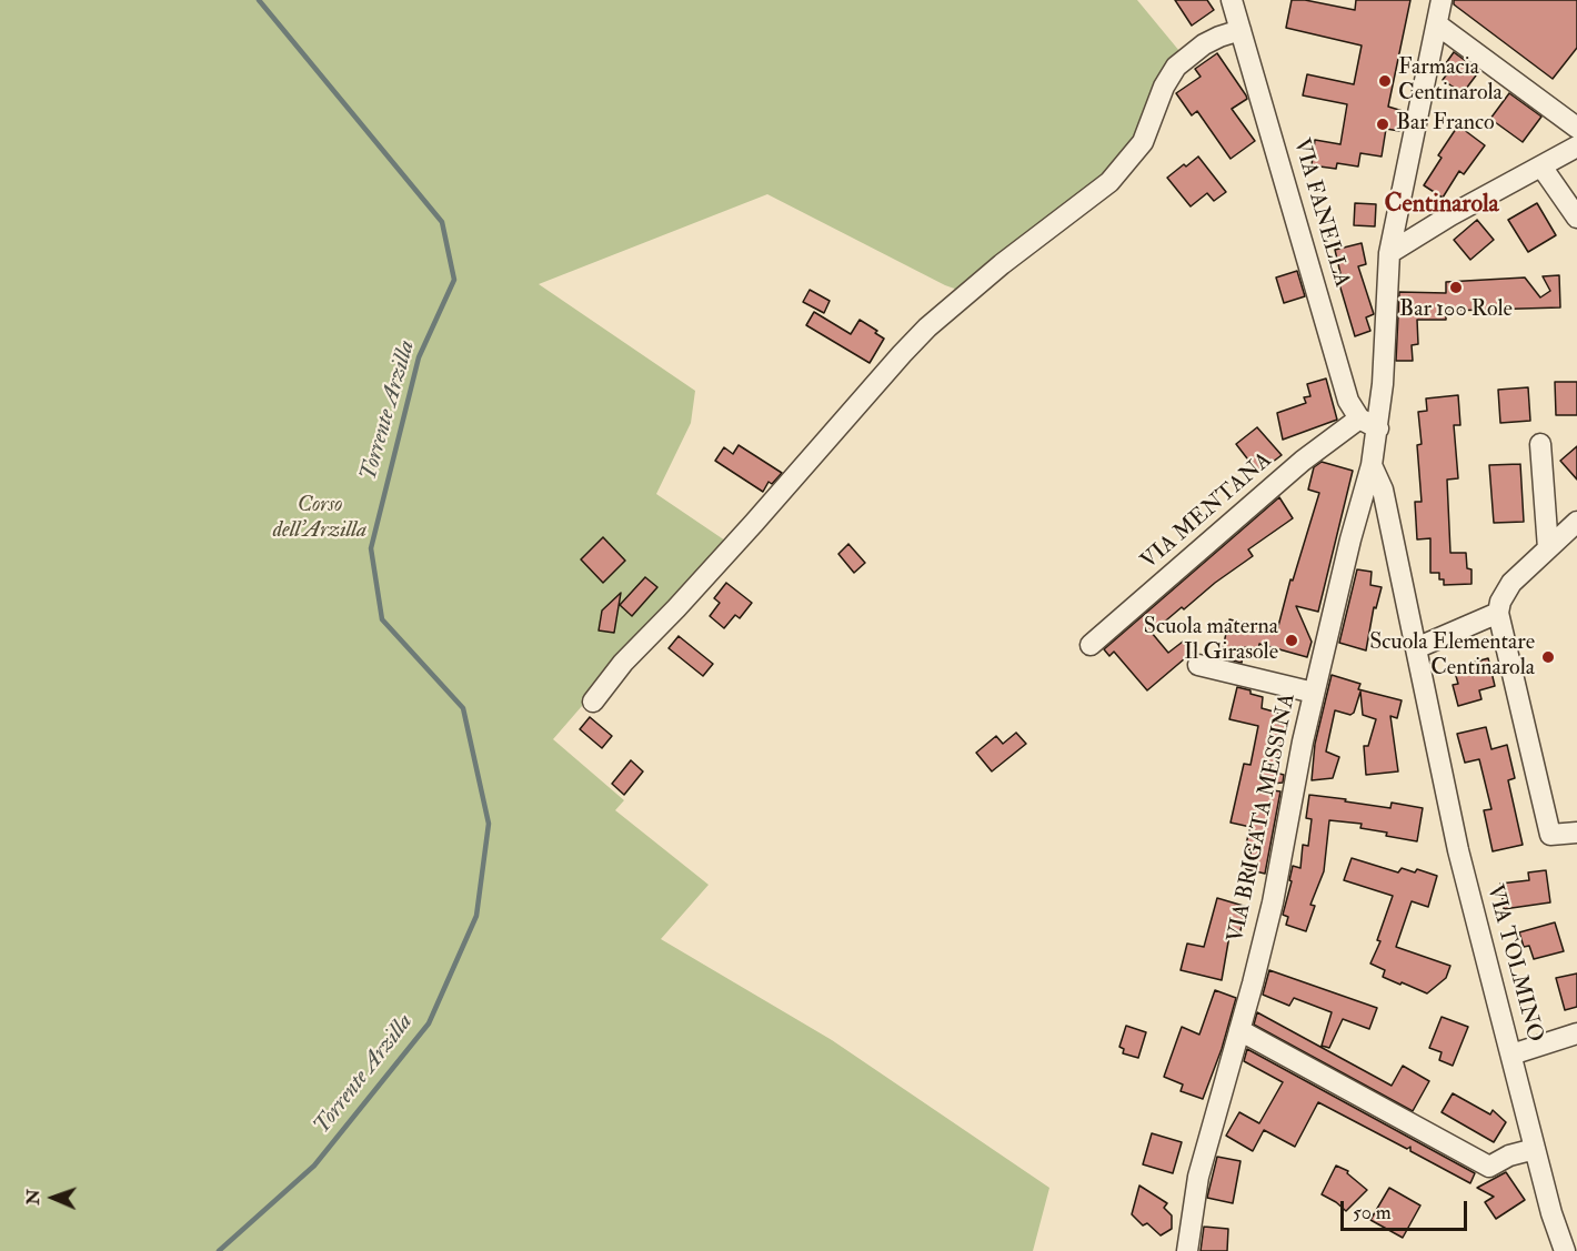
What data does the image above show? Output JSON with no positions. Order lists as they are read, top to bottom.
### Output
{
  "streets": {
    "street": [
      "VIA FANELLA",
      "VIA MENTANA",
      "VIA BRIGATA MESSINA",
      "VIA TOLMINO"
    ]
  },
  "crossings": [
    ["VIA FANELLA", "VIA MENTANA"],
    ["VIA BRIGATA MESSINA", "VIA TOLMINO"]
  ],
  "districts": ["Centinarola"],
  "water": ["Torrente Arzilla"],
  "parks": ["Corso dell'Arzilla"],
  "places": [
    "Farmacia Centinarola",
    "Bar Franco",
    "Bar 100 Role",
    "Scuola materna Il Girasole",
    "Scuola Elementare Centinarola"
  ],
  "scale_bar": "50 m",
  "north": "left"
}
